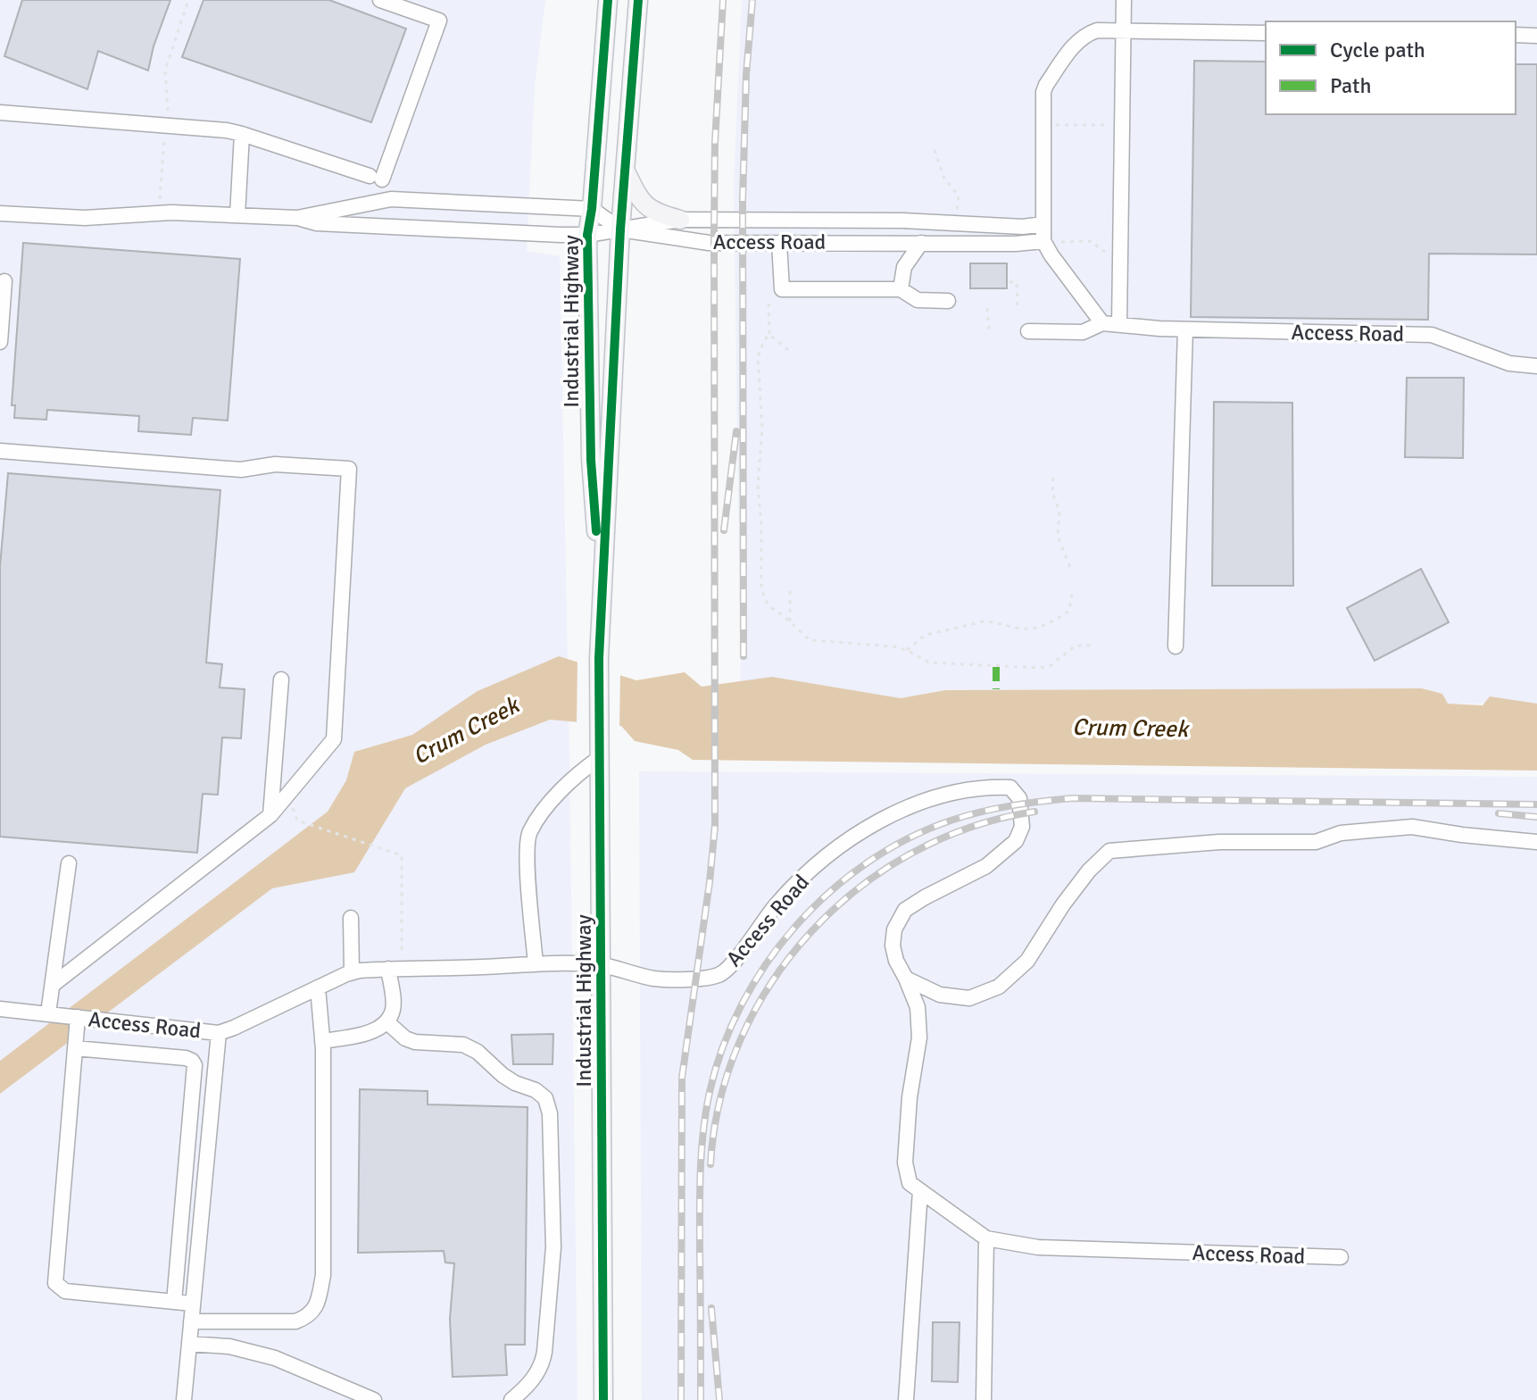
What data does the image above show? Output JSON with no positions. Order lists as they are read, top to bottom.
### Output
{
  "streets": {
    "main road": ["Industrial Highway"],
    "lane": ["Access Road"]
  },
  "crossings": [
    ["Access Road", "Industrial Highway"]
  ],
  "water": ["Crum Creek"],
  "legend": ["Cycle path", "Path"]
}
